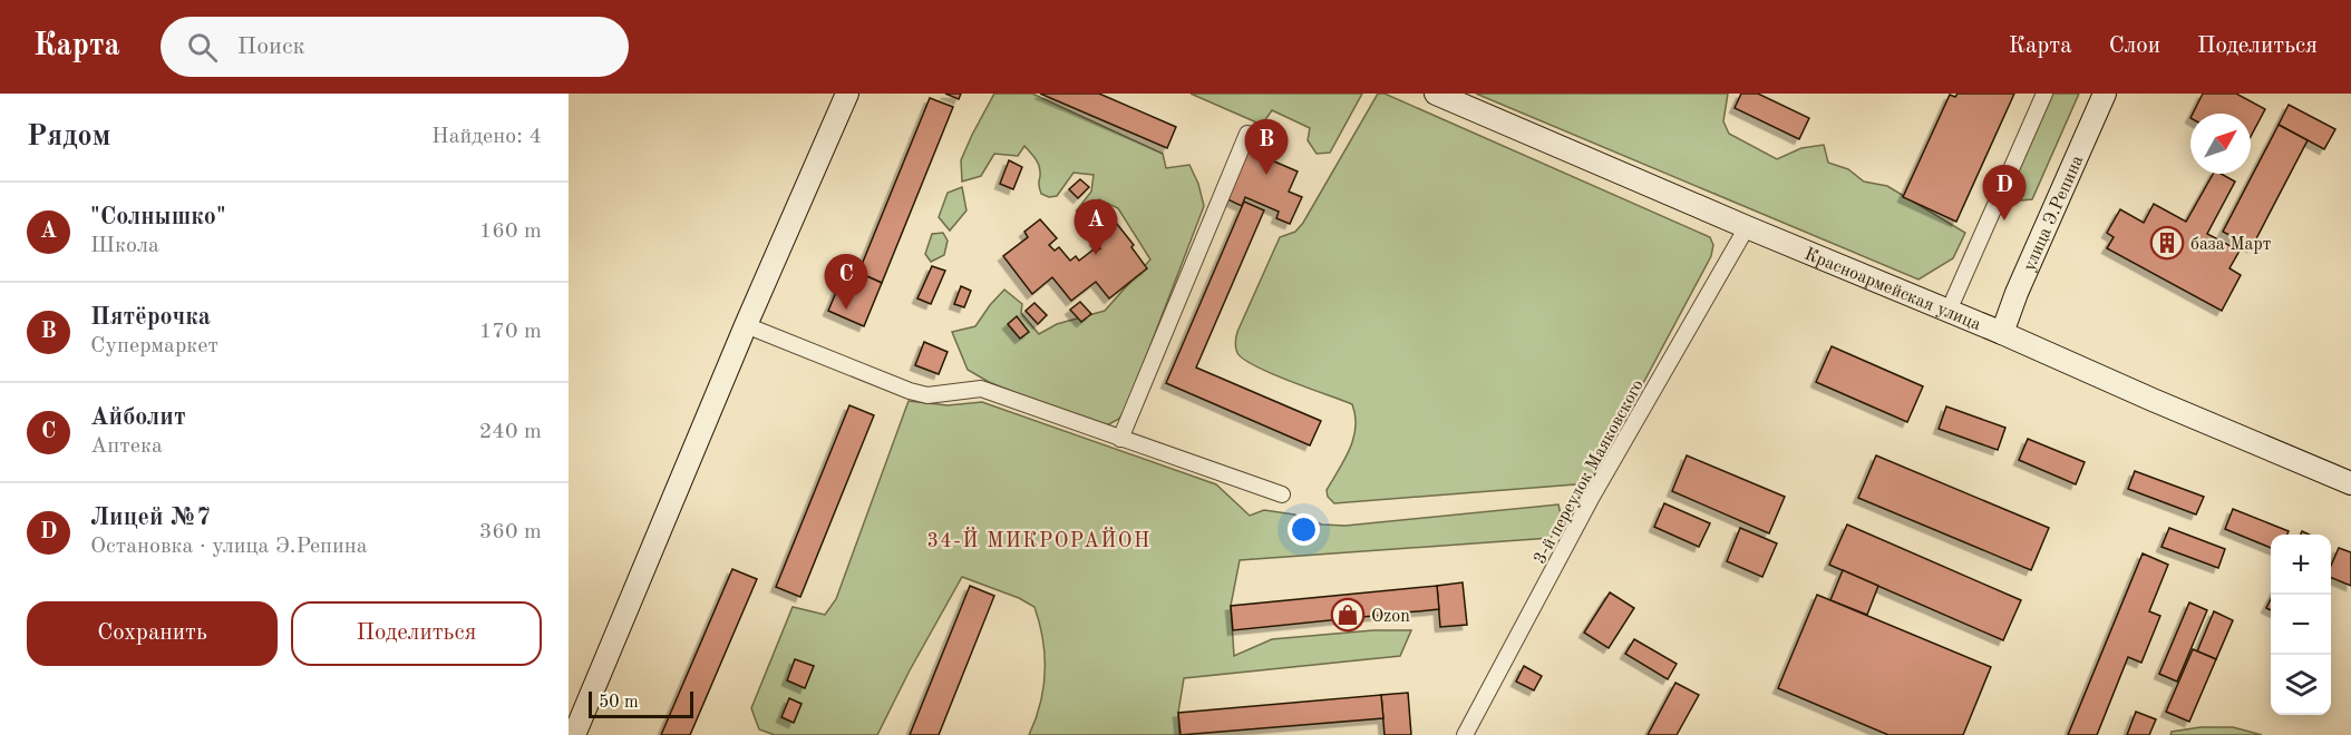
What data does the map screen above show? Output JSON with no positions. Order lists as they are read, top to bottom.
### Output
{
  "streets": {
    "main road": ["улица Э.Репина", "Красноармейская улица"],
    "street": ["3-й переулок Маяковского"]
  },
  "crossings": [
    ["улица Э.Репина", "Красноармейская улица"],
    ["Красноармейская улица", "3-й переулок Маяковского"]
  ],
  "districts": ["34-Й МИКРОРАЙОН"],
  "places": {
    "building": ["база Март"],
    "shop": ["Ozon"]
  },
  "scale_bar": "50 m",
  "north": "top right",
  "page": {
    "header": "Карта",
    "search": "Поиск",
    "nav": ["Карта", "Слои", "Поделиться"],
    "heading": ["Рядом", "Найдено: 4"],
    "pins": [
      "B",
      "D",
      "A",
      "C"
    ],
    "list": [
      {
        "mark": "A",
        "name": "\"Солнышко\"",
        "note": "Школа",
        "value": "160 m"
      },
      {
        "mark": "B",
        "name": "Пятёрочка",
        "note": "Супермаркет",
        "value": "170 m"
      },
      {
        "mark": "C",
        "name": "Айболит",
        "note": "Аптека",
        "value": "240 m"
      },
      {
        "mark": "D",
        "name": "Лицей №7",
        "note": "Остановка · улица Э.Репина",
        "value": "360 m"
      }
    ],
    "map_buttons": ["+", "−"],
    "buttons": ["Сохранить", "Поделиться"],
    "scale": "50 m"
  }
}
